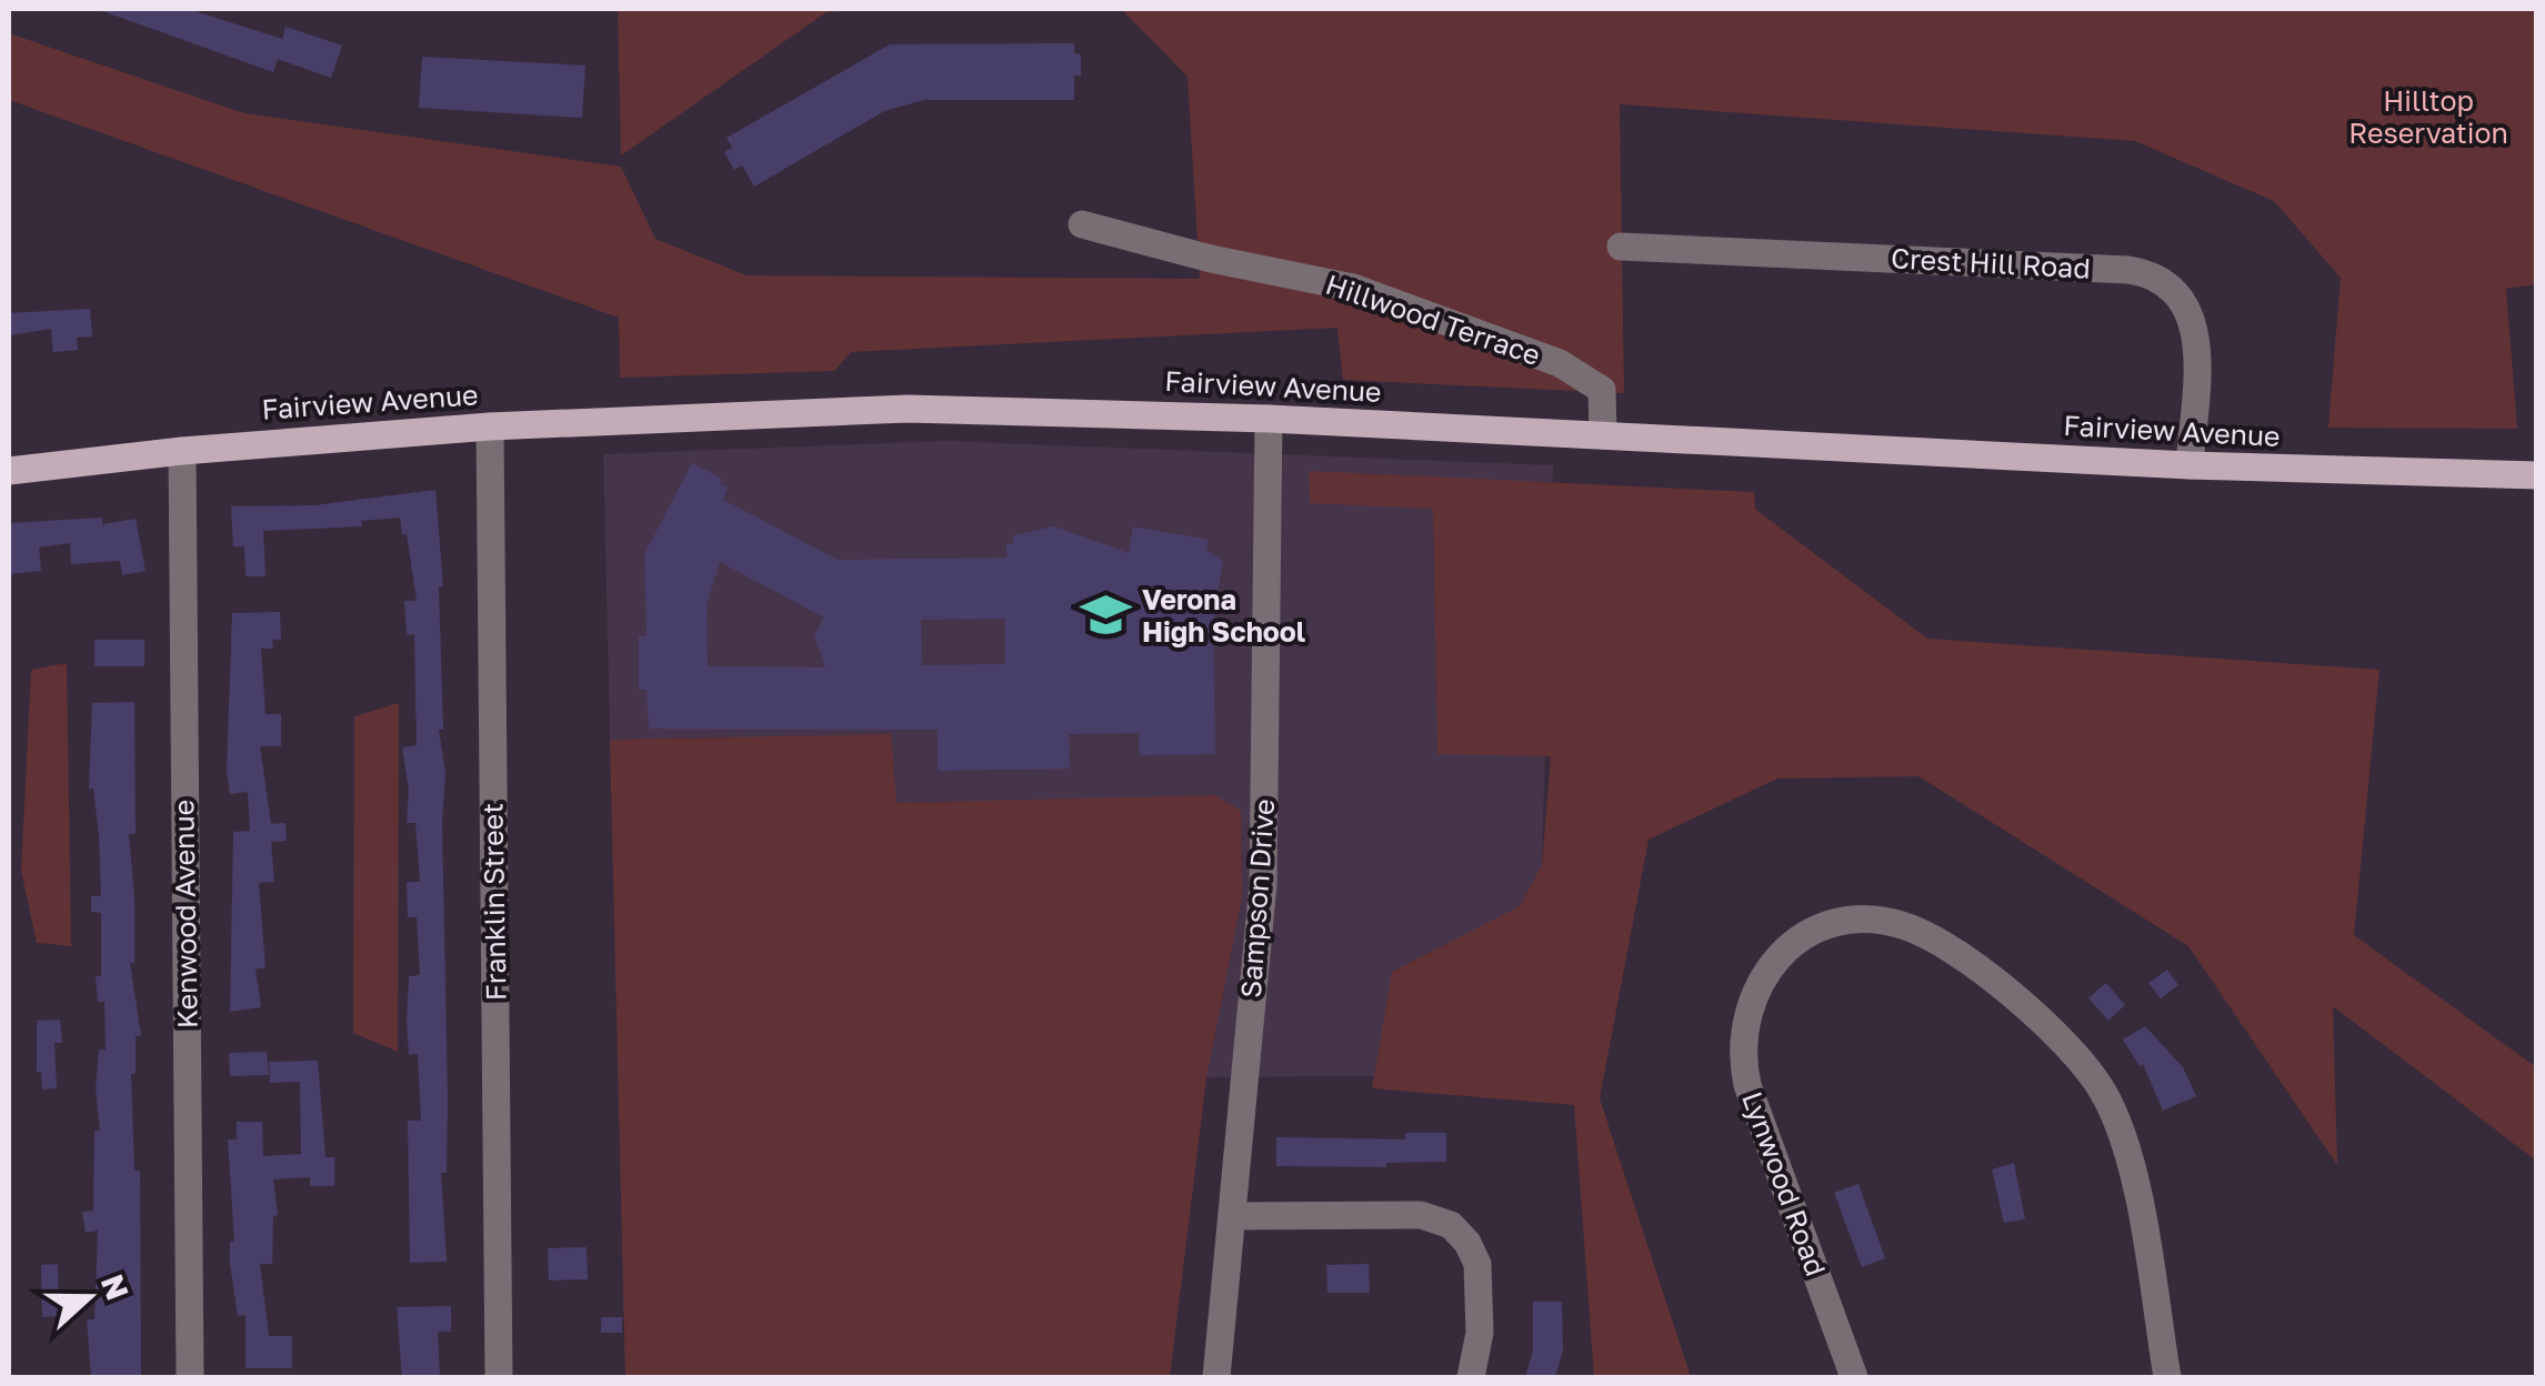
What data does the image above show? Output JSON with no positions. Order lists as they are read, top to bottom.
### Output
{
  "streets": {
    "main road": ["Fairview Avenue"],
    "street": [
      "Crest Hill Road",
      "Hillwood Terrace",
      "Sampson Drive",
      "Franklin Street",
      "Kenwood Avenue",
      "Lynwood Road"
    ]
  },
  "crossings": [
    ["Crest Hill Road", "Fairview Avenue"],
    ["Hillwood Terrace", "Fairview Avenue"],
    ["Fairview Avenue", "Sampson Drive"],
    ["Fairview Avenue", "Franklin Street"],
    ["Fairview Avenue", "Kenwood Avenue"]
  ],
  "parks": ["Hilltop Reservation"],
  "places": {
    "school or university": ["Verona High School"]
  },
  "north": "right"
}
